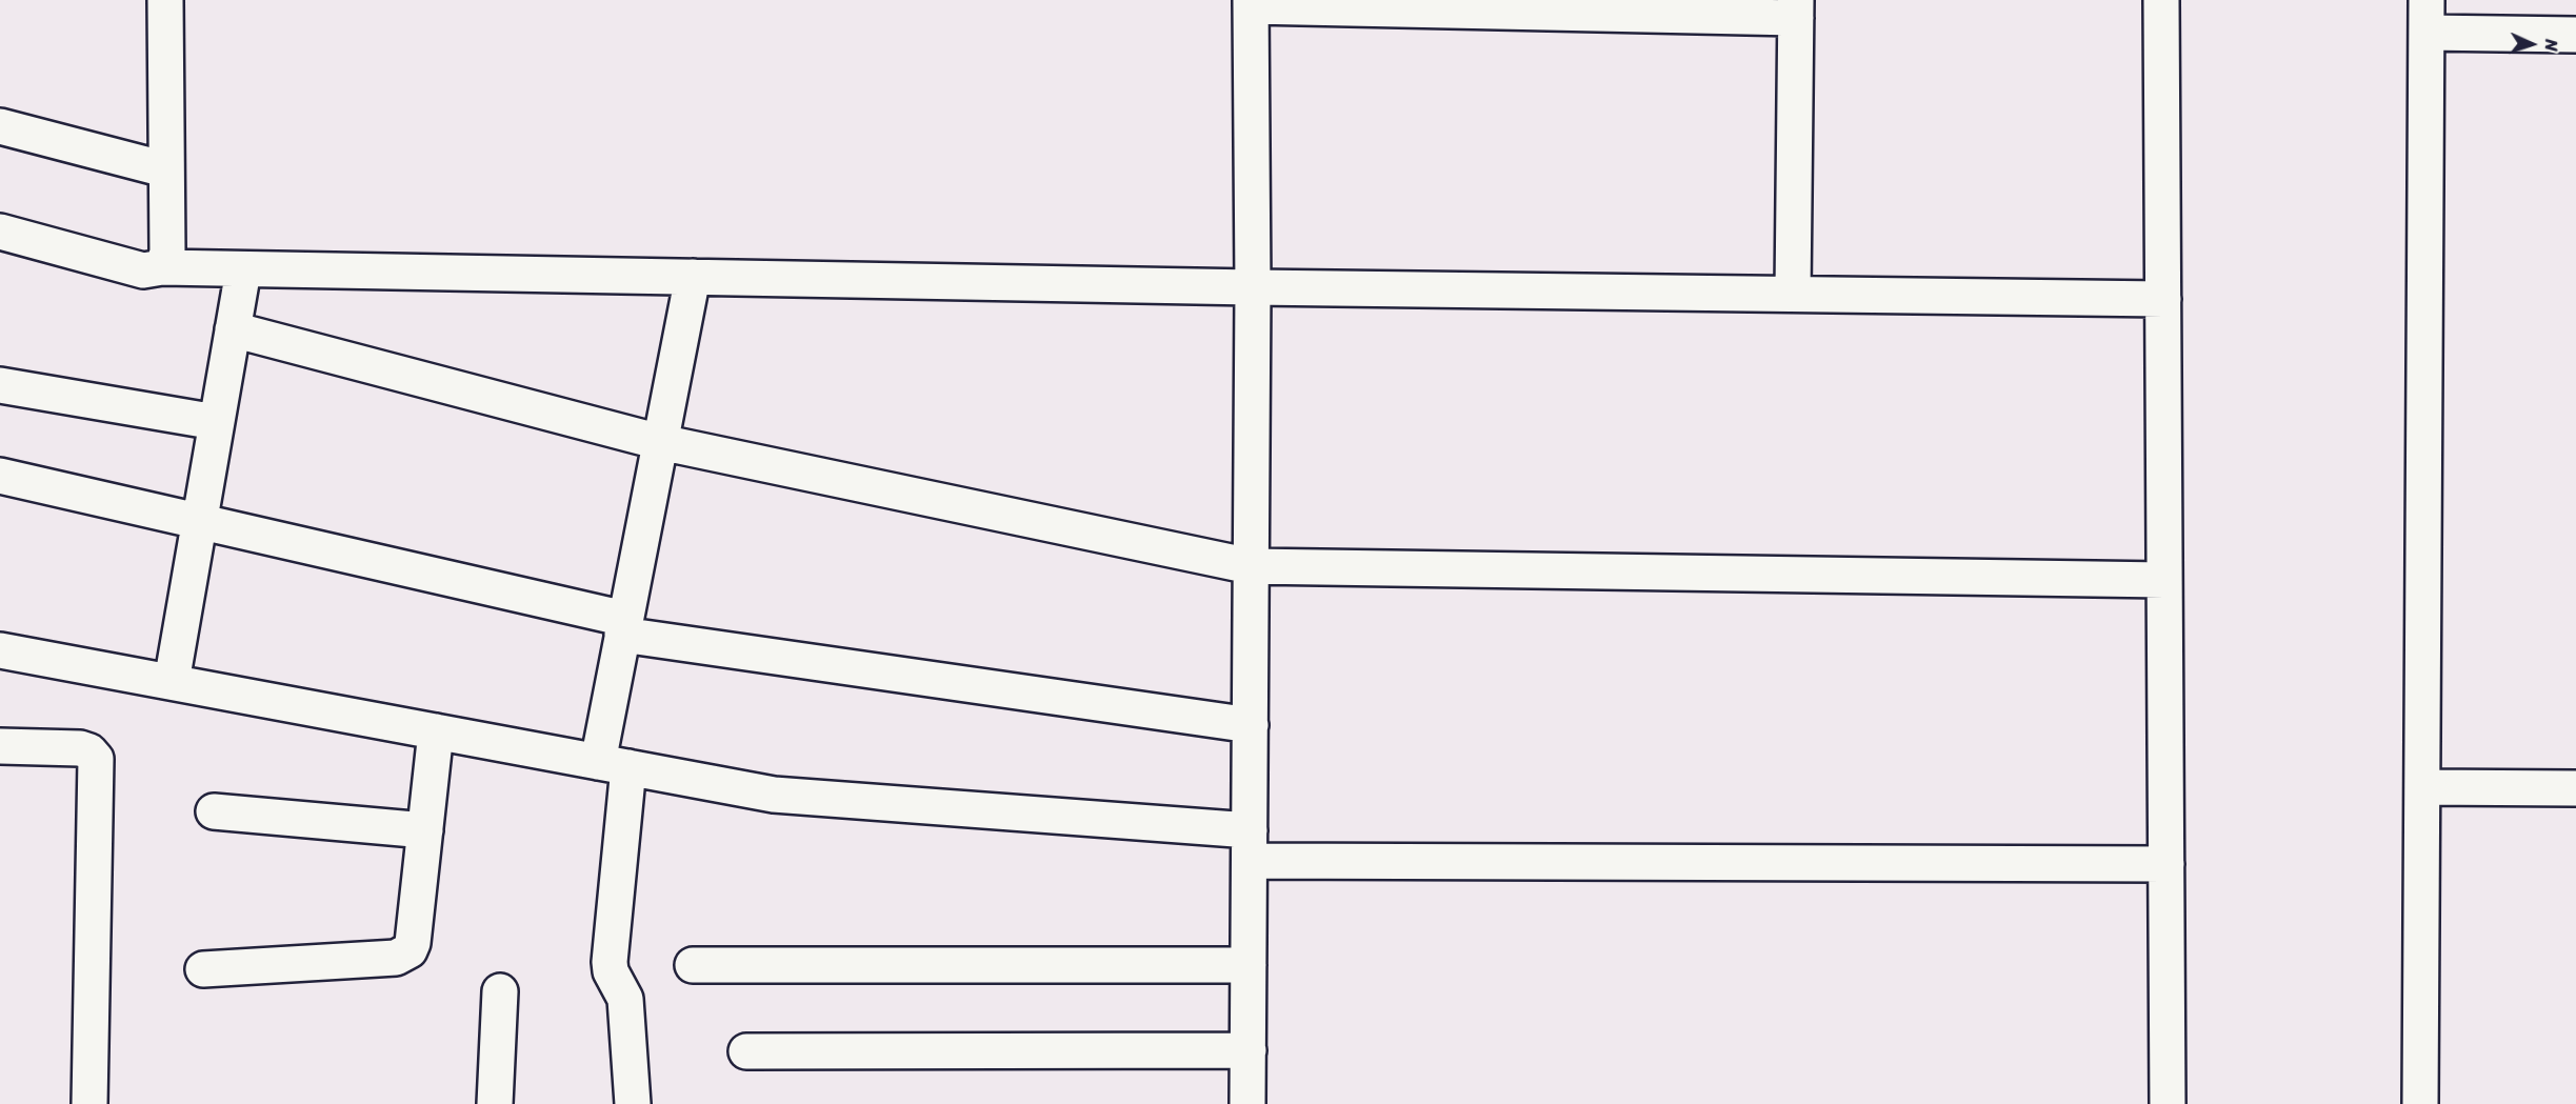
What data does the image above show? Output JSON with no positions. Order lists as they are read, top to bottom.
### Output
{
  "north": "right"
}
